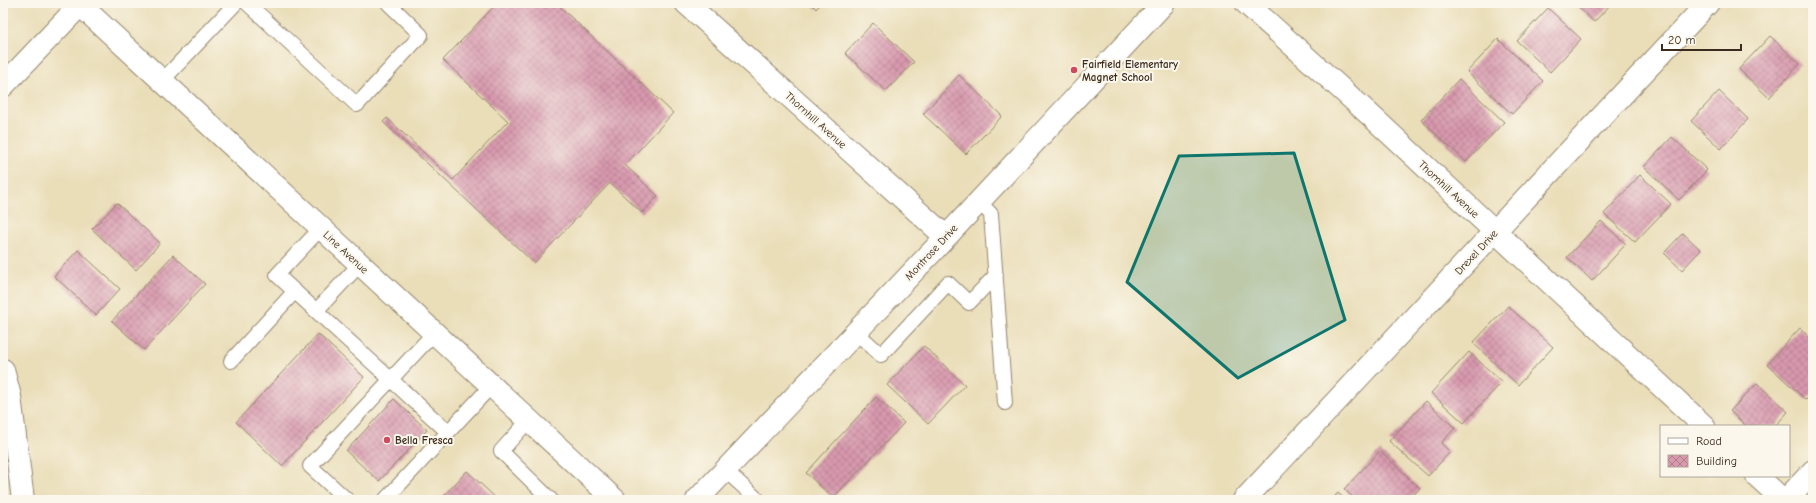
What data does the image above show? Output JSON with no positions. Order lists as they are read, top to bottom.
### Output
{
  "streets": {
    "street": [
      "Thornhill Avenue",
      "Line Avenue",
      "Montrose Drive",
      "Drexel Drive"
    ]
  },
  "crossings": [
    ["Thornhill Avenue", "Montrose Drive"],
    ["Thornhill Avenue", "Drexel Drive"]
  ],
  "places": ["Fairfield Elementary Magnet School", "Bella Fresca"],
  "legend": ["Road", "Building"],
  "scale_bar": "20 m"
}
